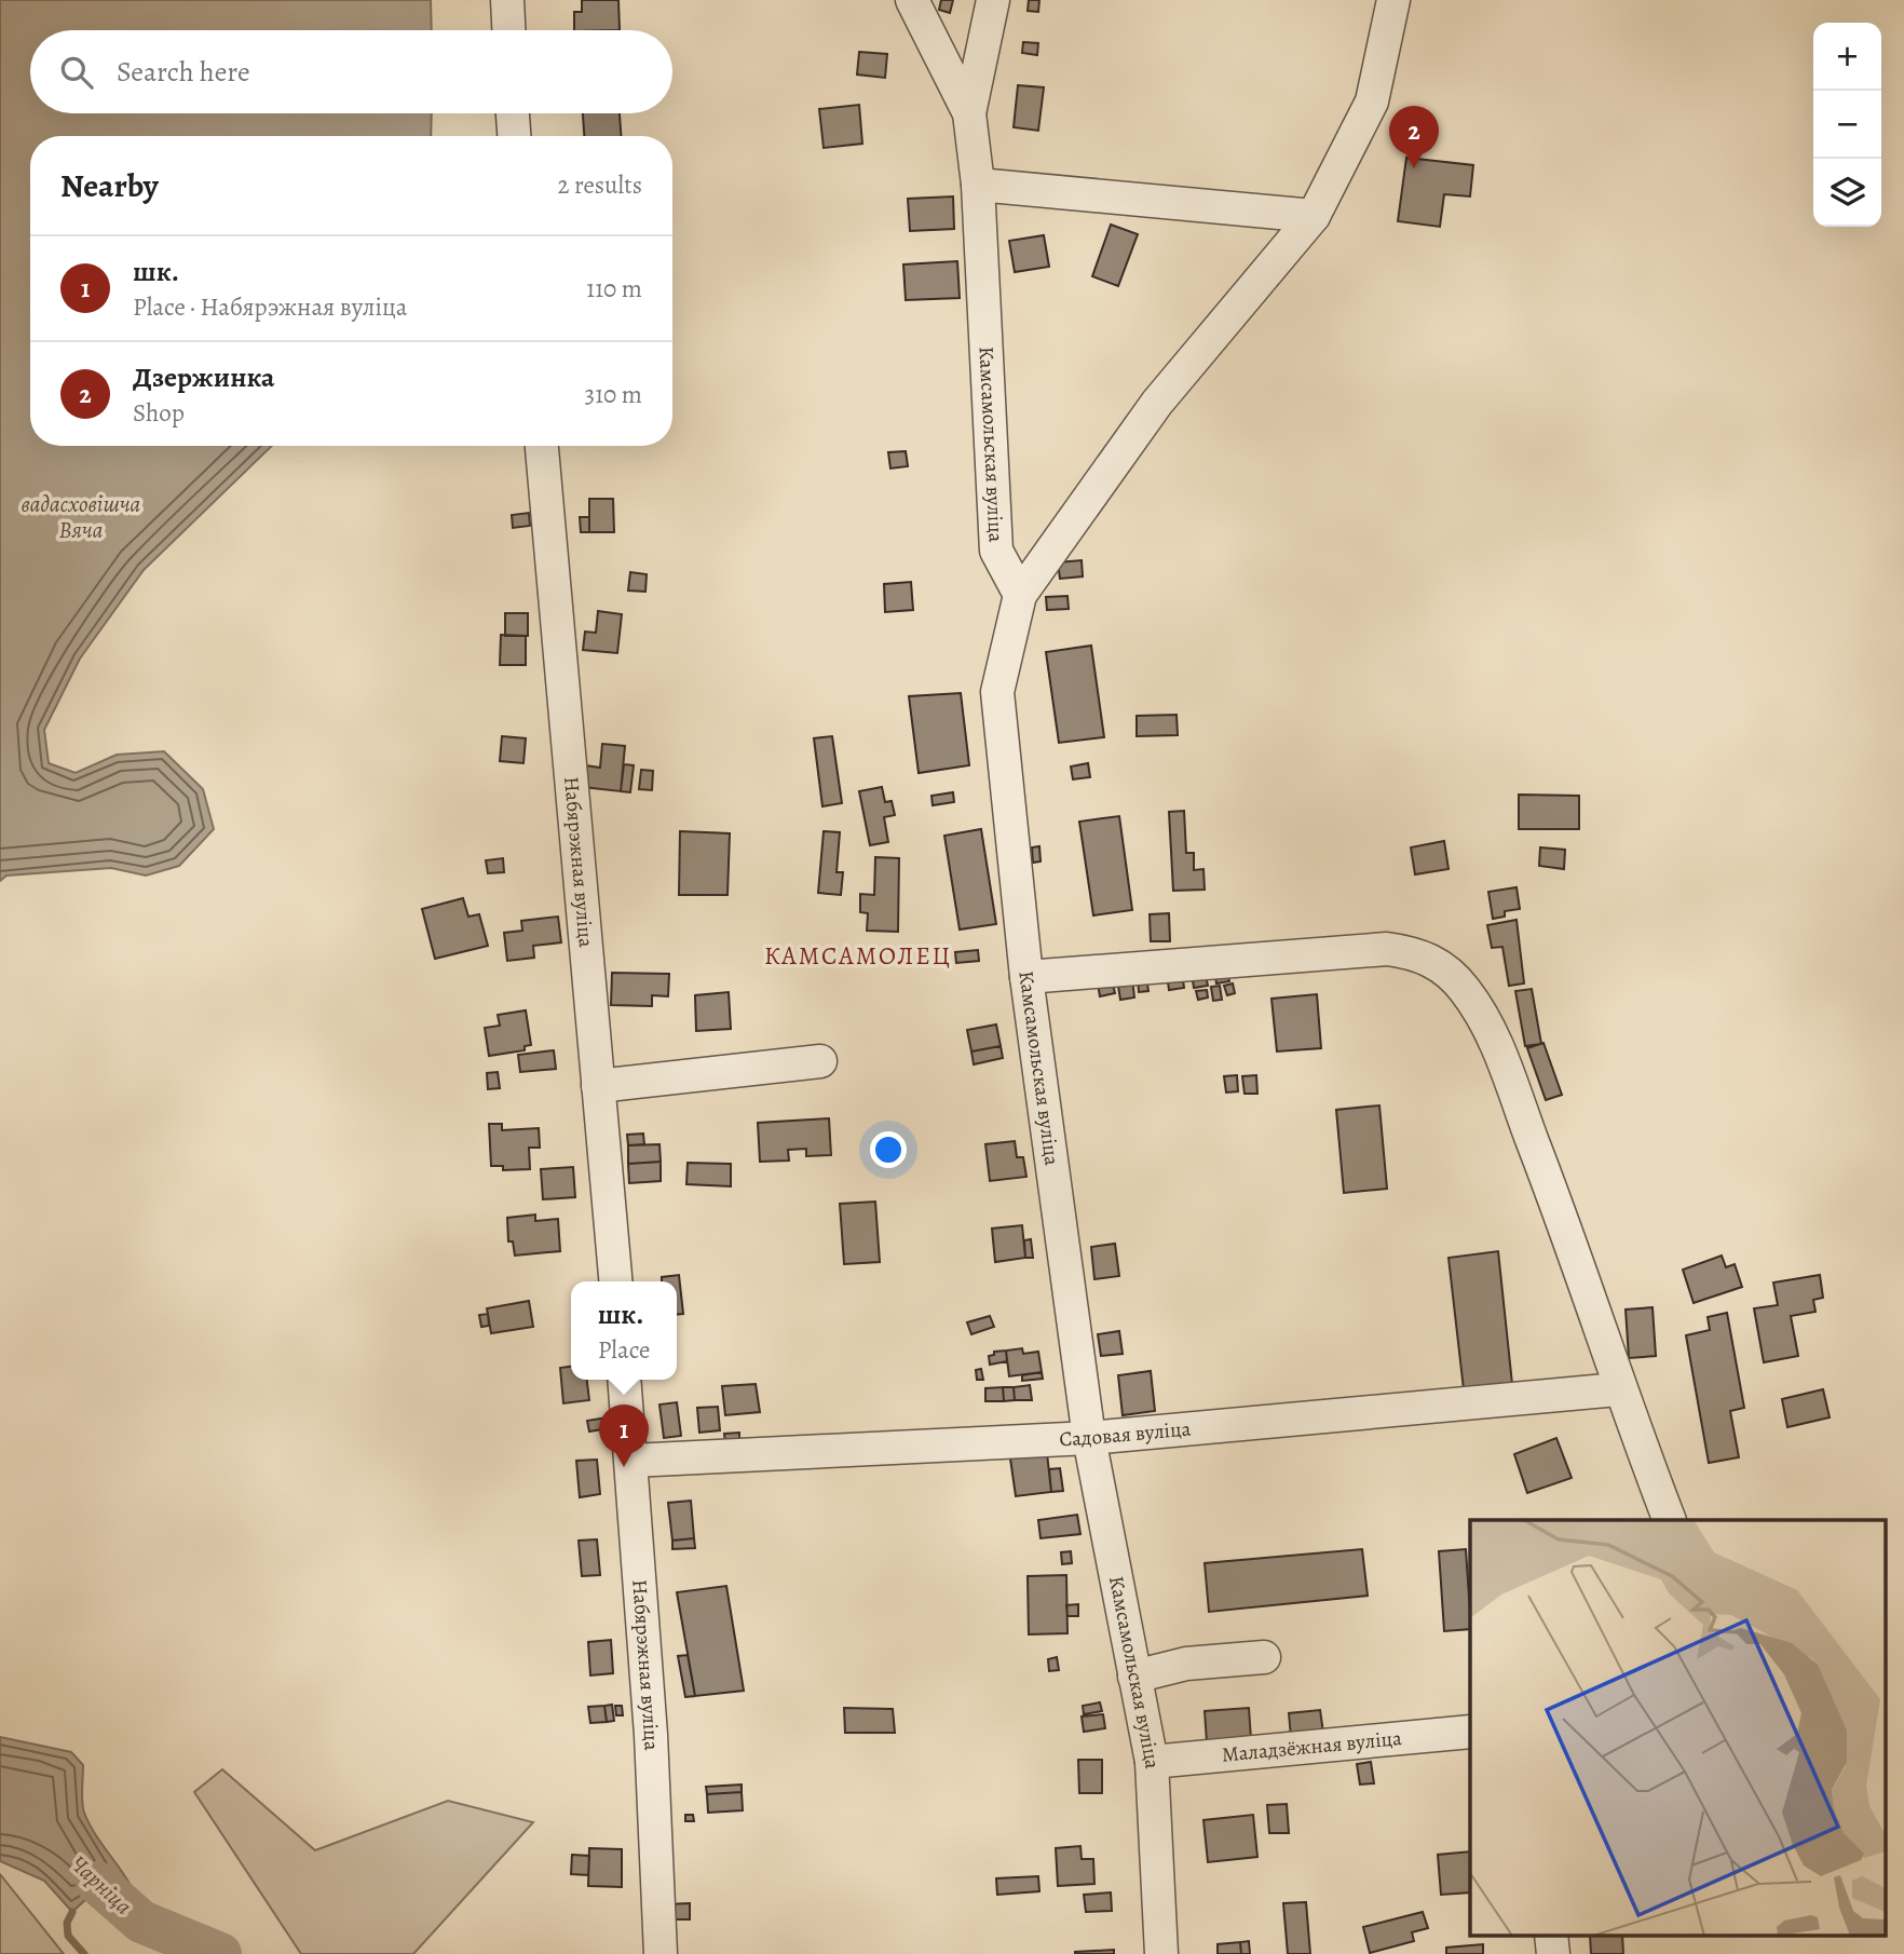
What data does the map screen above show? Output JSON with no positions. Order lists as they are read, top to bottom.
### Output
{
  "streets": {
    "street": [
      "Камсамольская вуліца",
      "Набярэжная вуліца",
      "Садовая вуліца",
      "Маладзёжная вуліца"
    ]
  },
  "crossings": [
    ["Камсамольская вуліца", "Садовая вуліца"],
    ["Камсамольская вуліца", "Маладзёжная вуліца"],
    ["Набярэжная вуліца", "Садовая вуліца"]
  ],
  "districts": ["КАМСАМОЛЕЦ"],
  "water": ["вадасховішча Вяча", "Чарніца"],
  "page": {
    "map_buttons": ["+", "−"],
    "search": "Search here",
    "pins": ["2", "1"],
    "heading": ["Nearby", "2 results"],
    "list": [
      {
        "mark": "1",
        "name": "шк.",
        "note": "Place · Набярэжная вуліца",
        "value": "110 m"
      },
      {
        "mark": "2",
        "name": "Дзержинка",
        "note": "Shop",
        "value": "310 m"
      }
    ],
    "popup": ["шк.", "Place"]
  }
}
